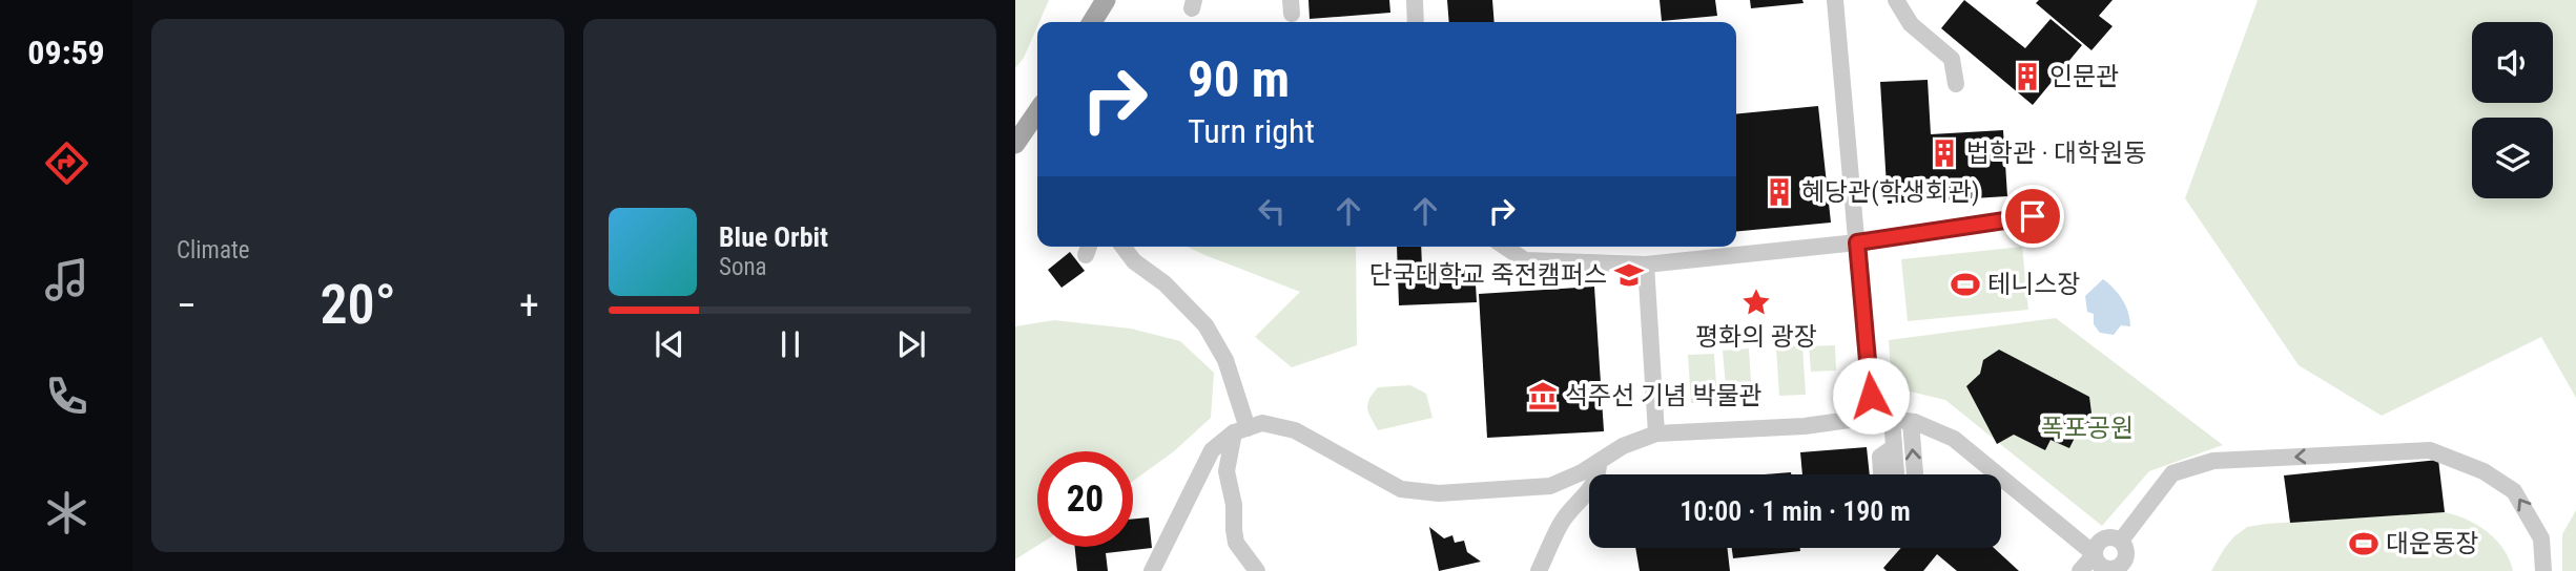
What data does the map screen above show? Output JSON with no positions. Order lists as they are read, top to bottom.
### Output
{
  "parks": ["폭포공원"],
  "places": {
    "building": ["인문관", "법학관 · 대학원동", "혜당관(학생회관)"],
    "school or university": ["단국대학교 죽전캠퍼스"],
    "sports": ["테니스장", "대운동장"],
    "place": ["평화의 광장"],
    "museum": ["석주선 기념 박물관"]
  },
  "page": {
    "tabs": "09:59",
    "tile": "Climate",
    "turn": ["90 m", "Turn right"],
    "song": ["Blue Orbit", "Sona"],
    "heat": ["−", "20°", "+"],
    "limit": "20",
    "trip": "10:00 · 1 min · 190 m"
  }
}
